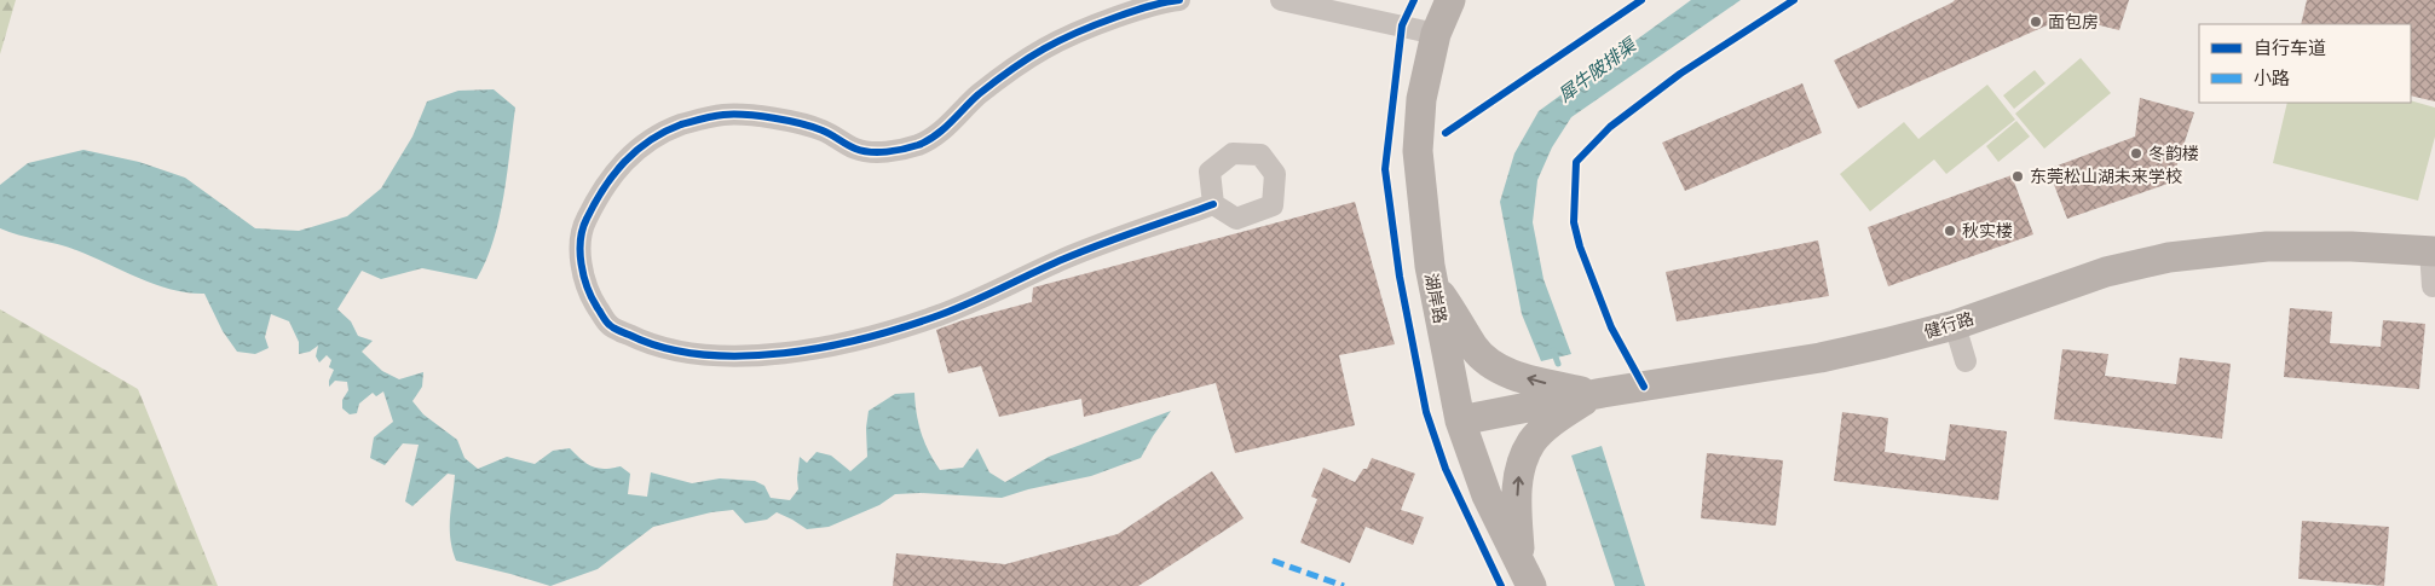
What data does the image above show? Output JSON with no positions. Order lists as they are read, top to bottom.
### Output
{
  "streets": {
    "street": ["湖岸路", "健行路"]
  },
  "crossings": [
    ["湖岸路", "健行路"]
  ],
  "water": ["犀牛陂排渠"],
  "places": [
    "面包房",
    "冬韵楼",
    "东莞松山湖未来学校",
    "秋实楼"
  ],
  "legend": ["自行车道", "小路"]
}
